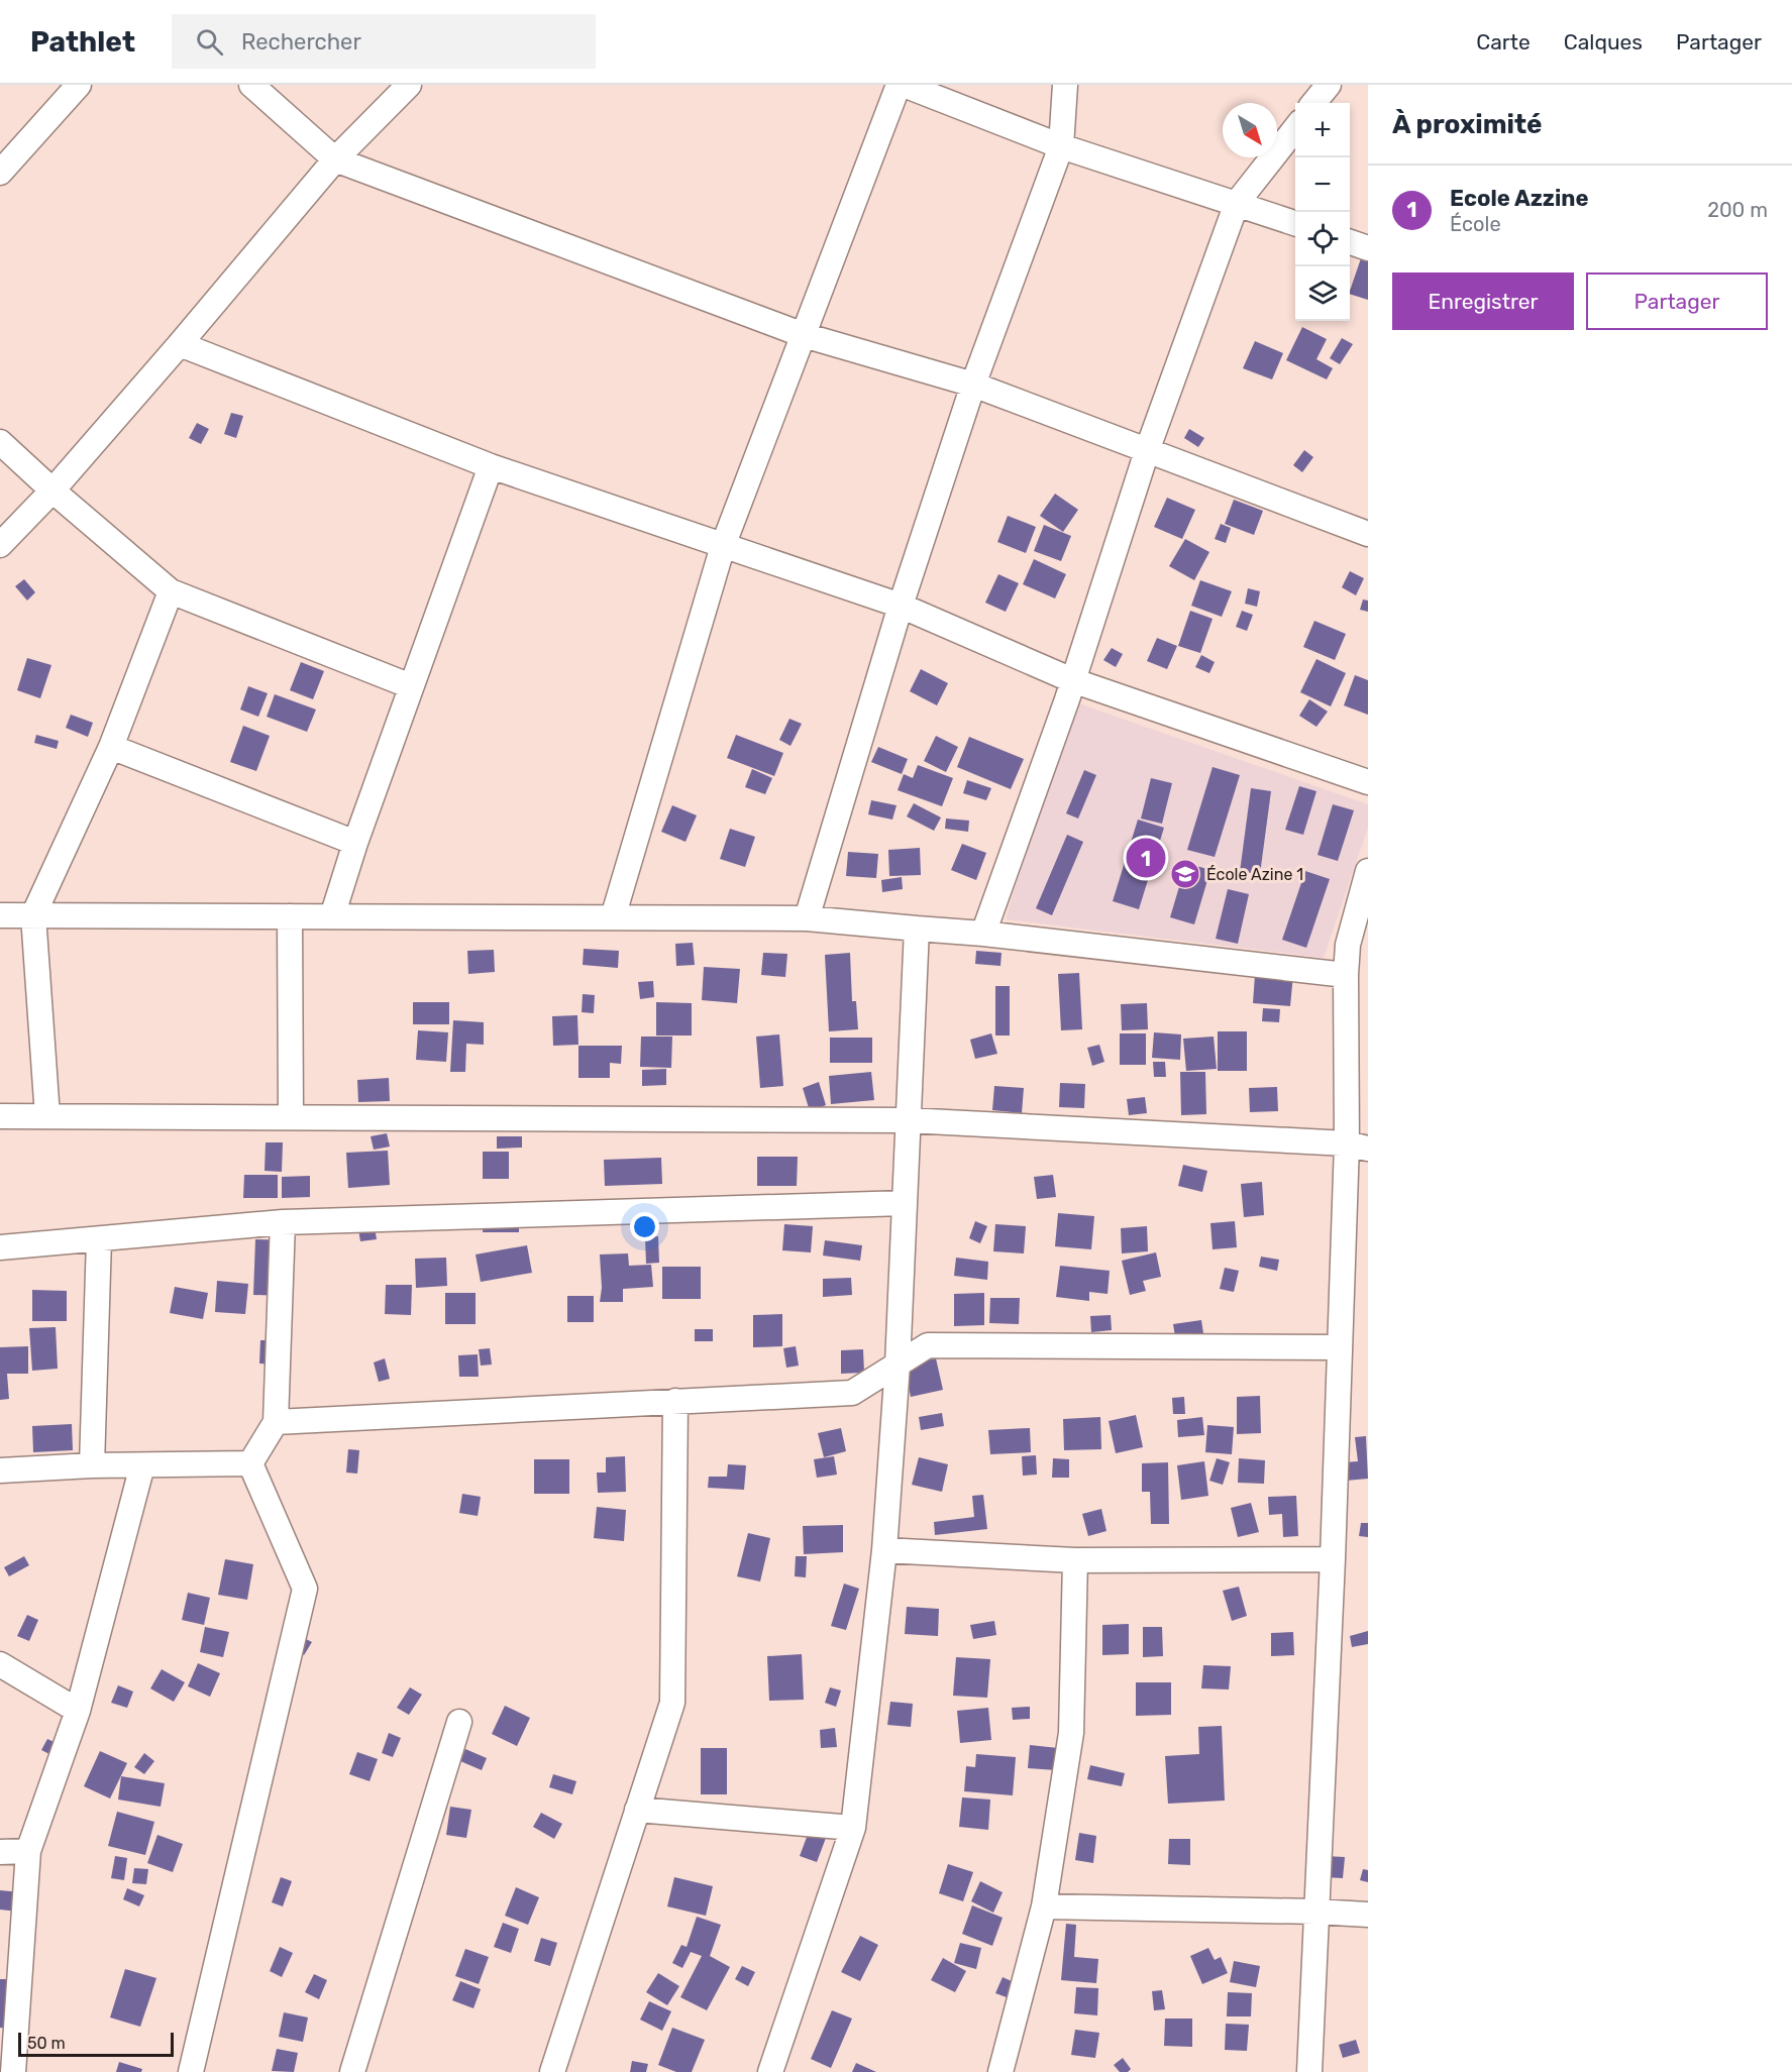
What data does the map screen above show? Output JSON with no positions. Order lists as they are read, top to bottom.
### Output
{
  "places": {
    "school or university": ["École Azine 1"]
  },
  "scale_bar": "50 m",
  "north": "bottom right",
  "page": {
    "header": "Pathlet",
    "search": "Rechercher",
    "nav": ["Carte", "Calques", "Partager"],
    "heading": "À proximité",
    "map_buttons": ["+", "−"],
    "list": [
      {
        "mark": "1",
        "name": "Ecole Azzine",
        "note": "École",
        "value": "200 m"
      }
    ],
    "buttons": ["Enregistrer", "Partager"],
    "pins": "1",
    "scale": "50 m"
  }
}
